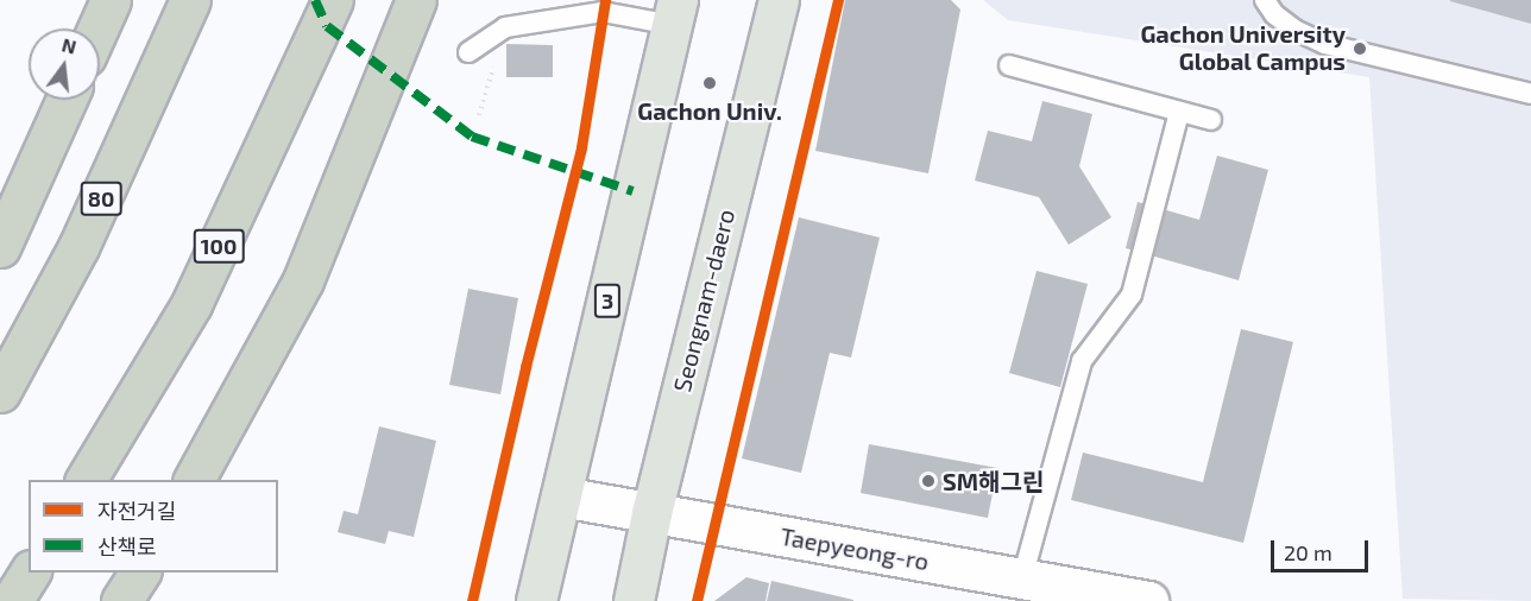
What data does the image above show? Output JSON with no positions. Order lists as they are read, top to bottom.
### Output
{
  "streets": {
    "highway": ["80", "100"],
    "main road": ["3", "Seongnam-daero", "Taepyeong-ro"]
  },
  "crossings": [
    ["3", "Taepyeong-ro"],
    ["Seongnam-daero", "Taepyeong-ro"]
  ],
  "places": ["Gachon University Global Campus", "Gachon Univ.", "SM해그린"],
  "legend": ["자전거길", "산책로"],
  "scale_bar": "20 m",
  "north": "top"
}
